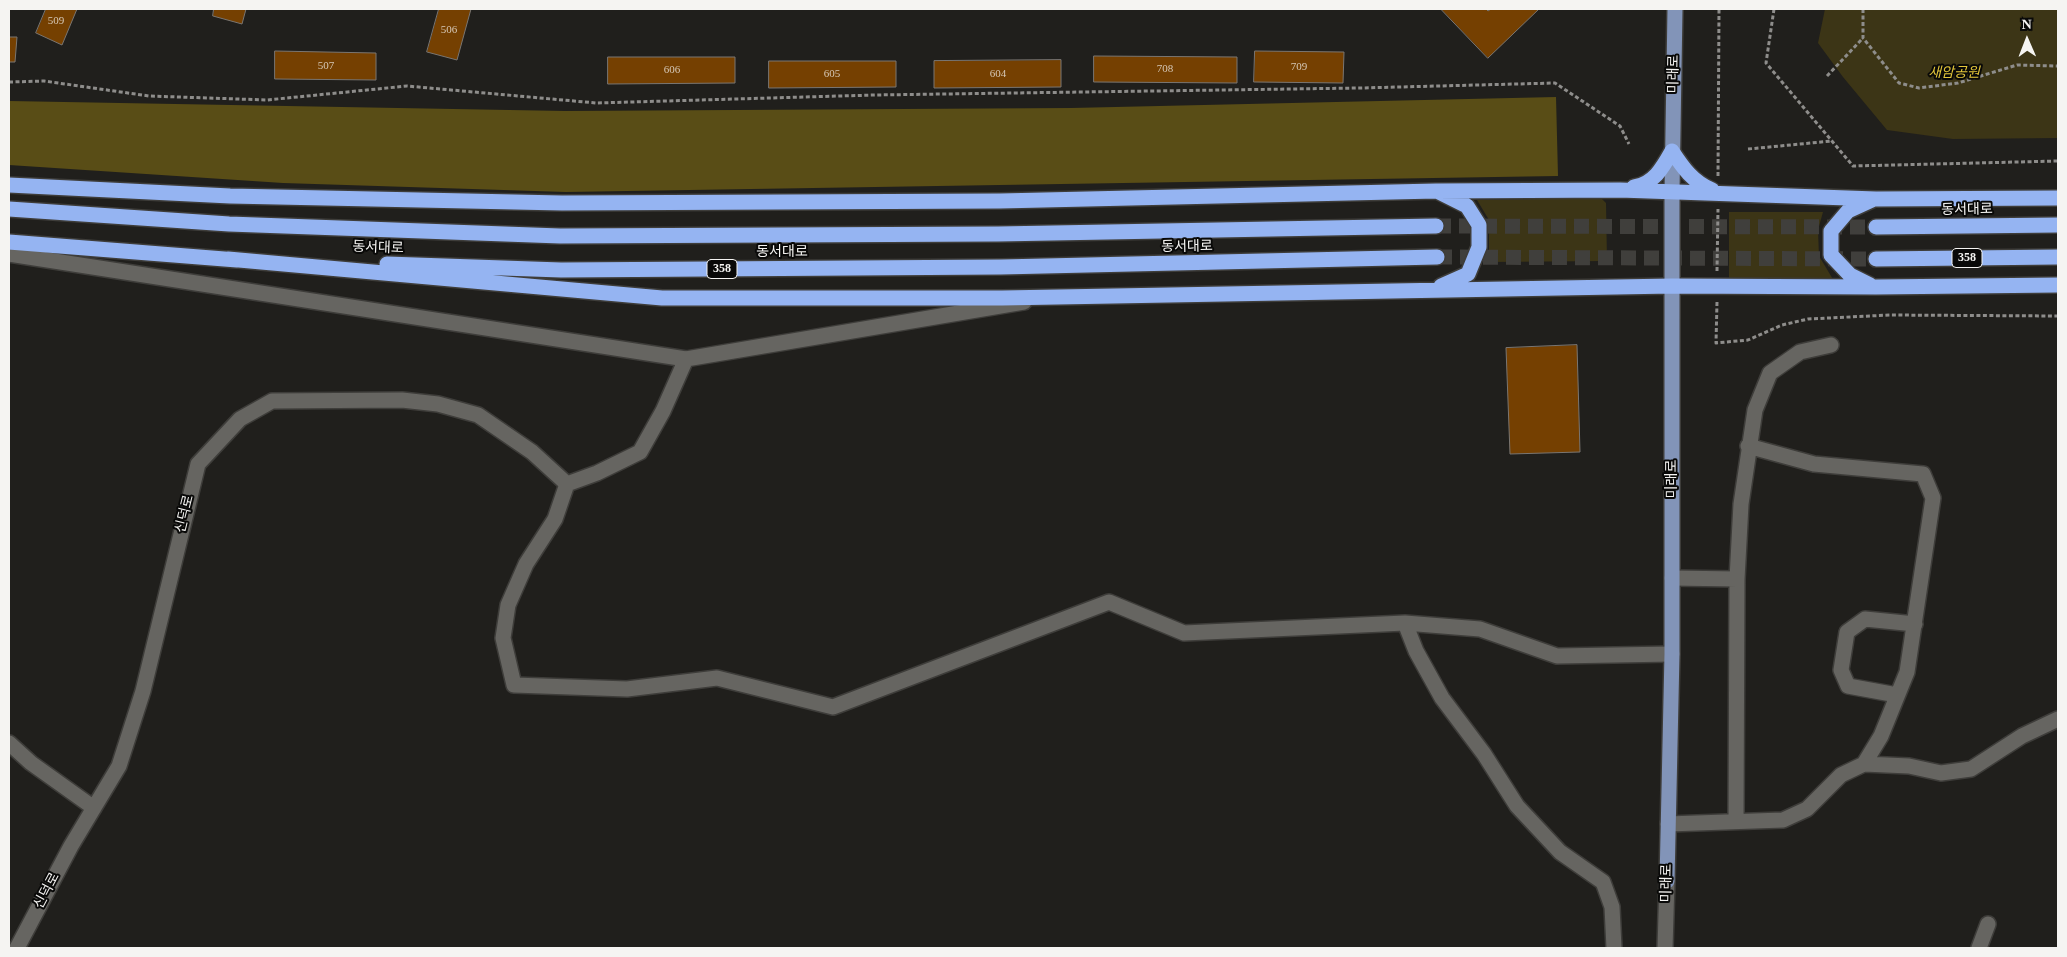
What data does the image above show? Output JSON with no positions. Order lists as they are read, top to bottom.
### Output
{
  "streets": {
    "highway": ["동서대로", "358"],
    "main road": ["미래로"],
    "street": ["신덕로"]
  },
  "parks": ["새암공원"],
  "house_numbers": [
    "509",
    "506",
    "507",
    "709",
    "708",
    "606",
    "605",
    "604"
  ],
  "north": "top"
}
